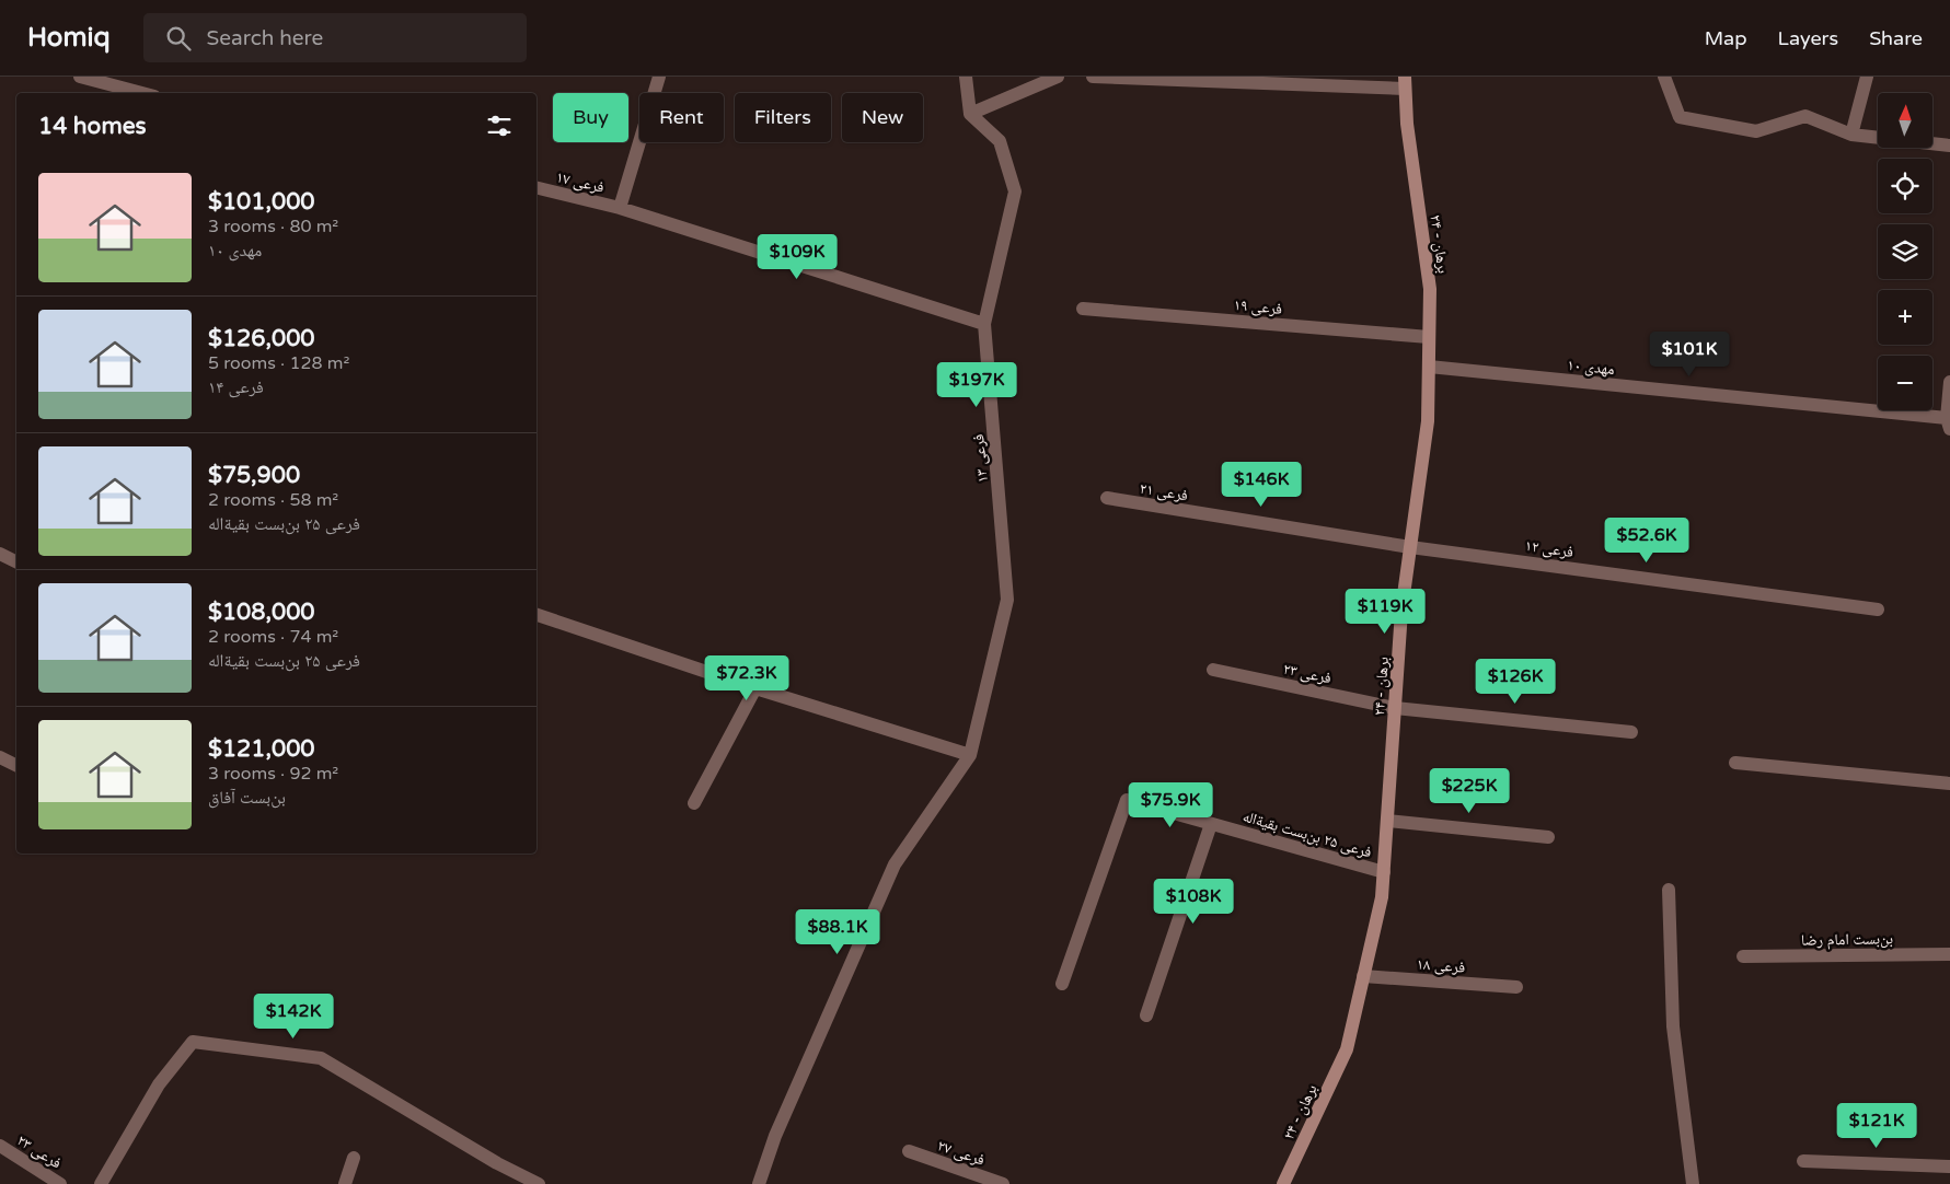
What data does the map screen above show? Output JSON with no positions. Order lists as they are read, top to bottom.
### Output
{
  "streets": {
    "street": [
      "فرعی ۱۷",
      "۲۴ - برهان",
      "فرعی ۱۹",
      "۱۰ مهدی",
      "فرعی ۱۳",
      "فرعی ۲۱",
      "فرعی ۱۲",
      "فرعی ۲۳",
      "فرعی ۲۵ بن‌بست بقیة‌اله",
      "بن‌بست امام رضا",
      "فرعی ۱۸",
      "فرعی ۲۷"
    ]
  },
  "crossings": [
    ["فرعی ۱۷", "فرعی ۱۳"],
    ["۲۴ - برهان", "فرعی ۱۹"],
    ["۲۴ - برهان", "۱۰ مهدی"],
    ["۲۴ - برهان", "فرعی ۲۱"],
    ["۲۴ - برهان", "فرعی ۱۲"],
    ["۲۴ - برهان", "فرعی ۲۳"],
    ["۲۴ - برهان", "فرعی ۲۵ بن‌بست بقیة‌اله"],
    ["۲۴ - برهان", "فرعی ۱۸"],
    ["فرعی ۲۱", "فرعی ۱۲"]
  ],
  "north": "top",
  "page": {
    "header": "Homiq",
    "search": "Search here",
    "nav": ["Map", "Layers", "Share"],
    "map_buttons": ["+", "−"],
    "chip": [
      "Buy",
      "Rent",
      "Filters",
      "New"
    ],
    "heading": "14 homes",
    "list": [
      {
        "name": "$101,000",
        "note": "3 rooms · 80 m² · ۱۰ مهدی"
      },
      {
        "name": "$126,000",
        "note": "5 rooms · 128 m² · فرعی ۱۴"
      },
      {
        "name": "$75,900",
        "note": "2 rooms · 58 m² · فرعی ۲۵ بن‌بست بقیة‌اله"
      },
      {
        "name": "$108,000",
        "note": "2 rooms · 74 m² · فرعی ۲۵ بن‌بست بقیة‌اله"
      },
      {
        "name": "$121,000",
        "note": "3 rooms · 92 m² · بن‌بست آفاق"
      }
    ],
    "price": [
      "$109K",
      "$101K",
      "$197K",
      "$146K",
      "$52.6K",
      "$119K",
      "$72.3K",
      "$126K",
      "$225K",
      "$75.9K",
      "$108K",
      "$88.1K",
      "$142K",
      "$121K"
    ]
  }
}
